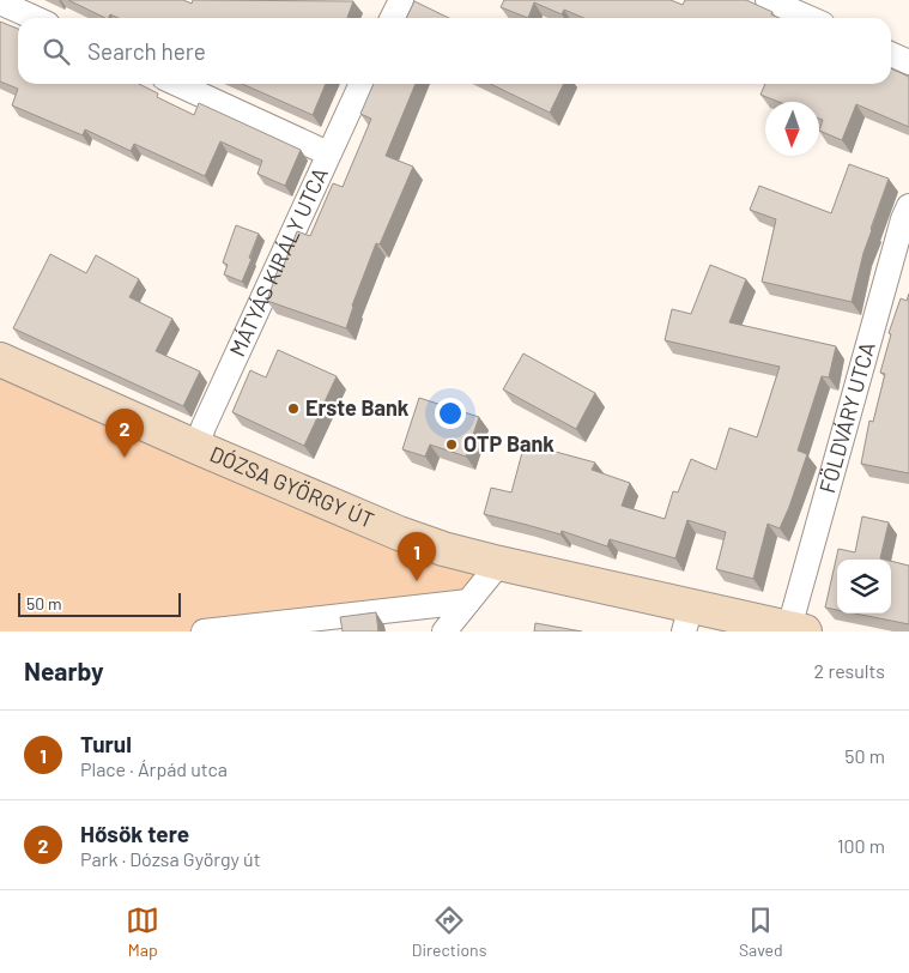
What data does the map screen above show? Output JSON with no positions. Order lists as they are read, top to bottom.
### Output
{
  "streets": {
    "main road": ["DÓZSA GYÖRGY ÚT"],
    "street": ["MÁTYÁS KIRÁLY UTCA", "FÖLDVÁRY UTCA"]
  },
  "crossings": [
    ["MÁTYÁS KIRÁLY UTCA", "DÓZSA GYÖRGY ÚT"],
    ["FÖLDVÁRY UTCA", "DÓZSA GYÖRGY ÚT"]
  ],
  "places": ["Erste Bank", "OTP Bank"],
  "scale_bar": "50 m",
  "north": "bottom",
  "page": {
    "search": "Search here",
    "pins": ["2", "1"],
    "scale": "50 m",
    "heading": ["Nearby", "2 results"],
    "list": [
      {
        "mark": "1",
        "name": "Turul",
        "note": "Place · Árpád utca",
        "value": "50 m"
      },
      {
        "mark": "2",
        "name": "Hősök tere",
        "note": "Park · Dózsa György út",
        "value": "100 m"
      }
    ],
    "nav": ["Map", "Directions", "Saved"]
  }
}
